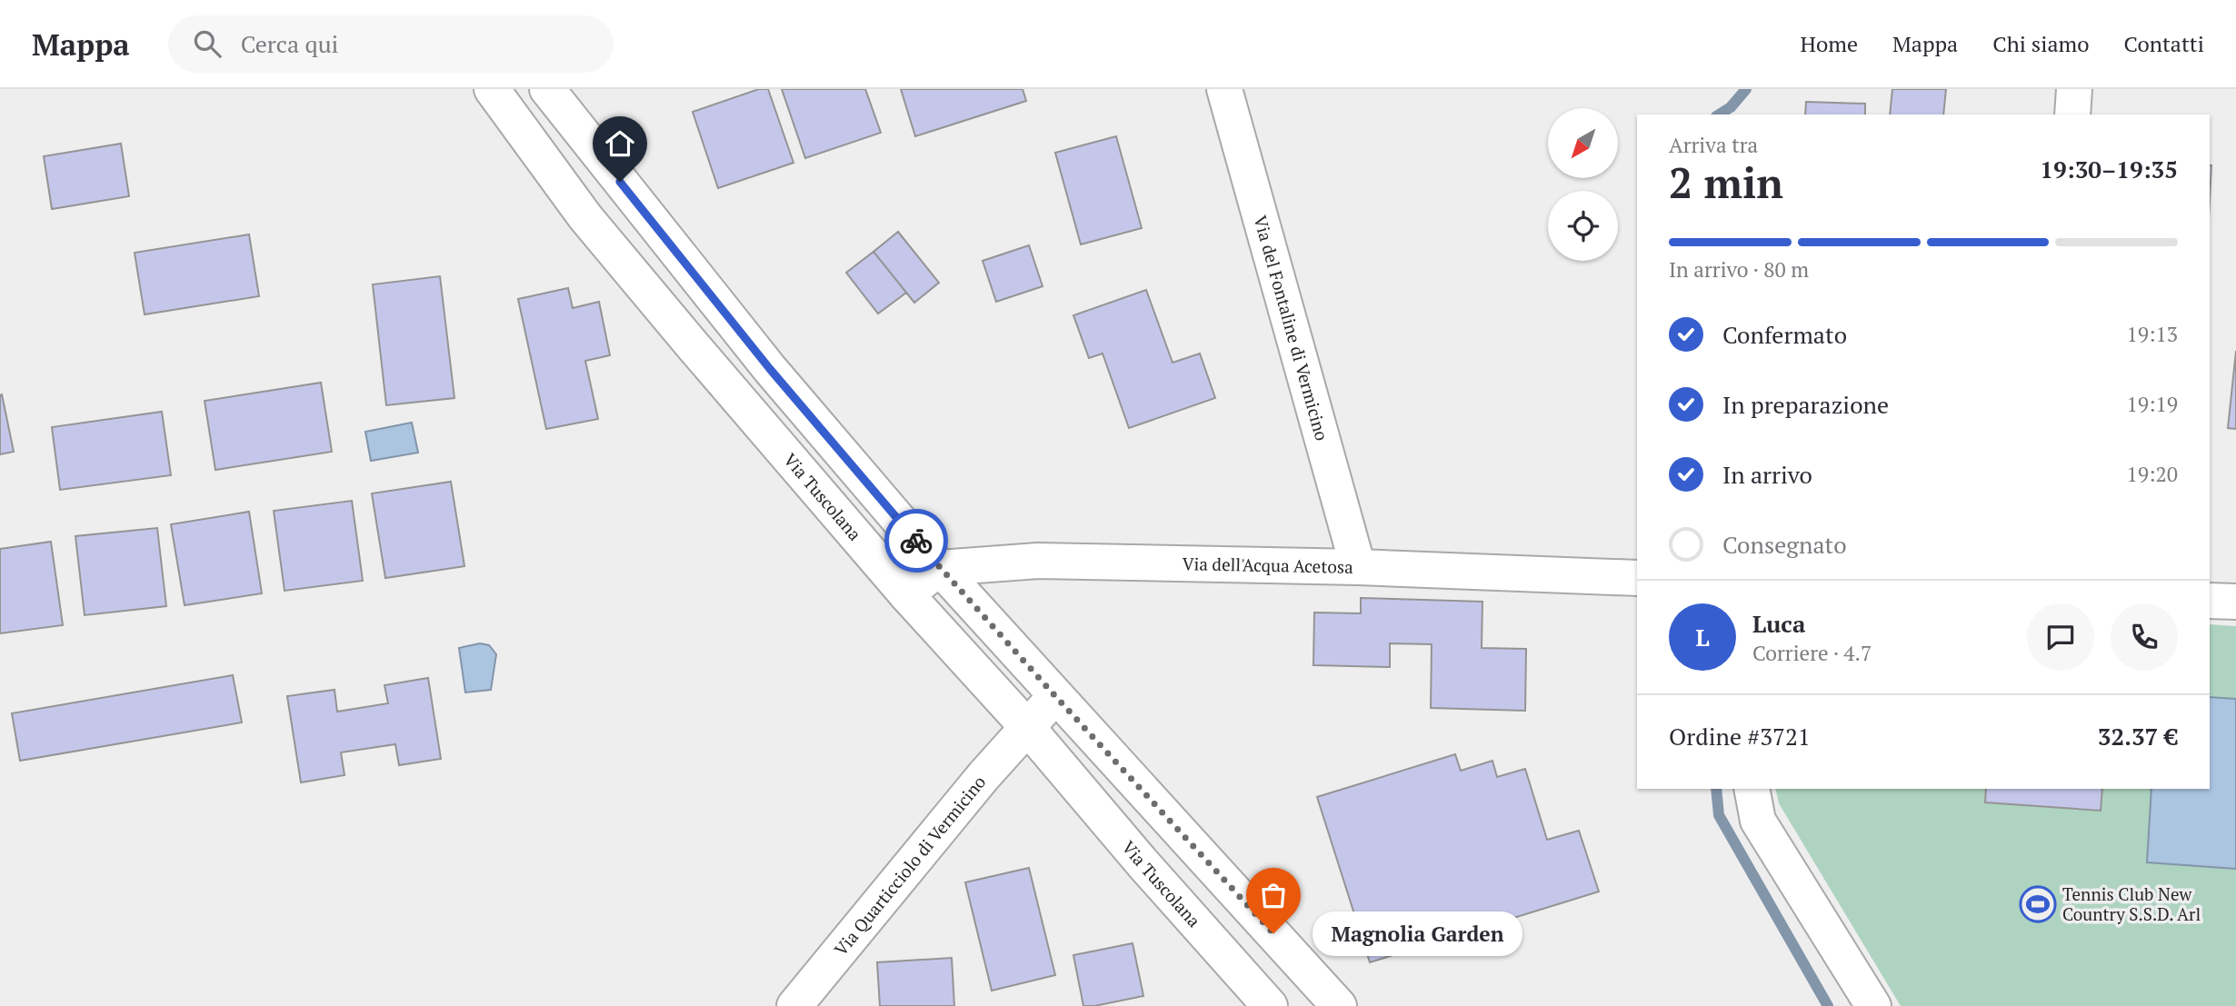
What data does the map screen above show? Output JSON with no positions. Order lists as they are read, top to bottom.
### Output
{
  "streets": {
    "main road": [
      "Via del Fontaline di Vermicino",
      "Via Tuscolana",
      "Via dell'Acqua Acetosa",
      "Via Quarticciolo di Vermicino"
    ]
  },
  "crossings": [
    ["Via del Fontaline di Vermicino", "Via dell'Acqua Acetosa"],
    ["Via Tuscolana", "Via Quarticciolo di Vermicino"]
  ],
  "places": {
    "sports": ["Tennis Club New Country S.S.D. Arl"],
    "other": ["Magnolia Garden"]
  },
  "north": "bottom left",
  "page": {
    "header": "Mappa",
    "search": "Cerca qui",
    "nav": [
      "Home",
      "Mappa",
      "Chi siamo",
      "Contatti"
    ],
    "heading": ["2 min", "Arriva tra", "19:30–19:35"],
    "panel": [
      "Luca",
      "Corriere · 4.7",
      "Ordine #3721",
      "32.37 €"
    ],
    "bar": "In arrivo · 80 m",
    "list": [
      ["Confermato", "19:13"],
      ["In preparazione", "19:19"],
      ["In arrivo", "19:20"],
      "Consegnato"
    ],
    "round": "L",
    "bubble": "Magnolia Garden"
  }
}
